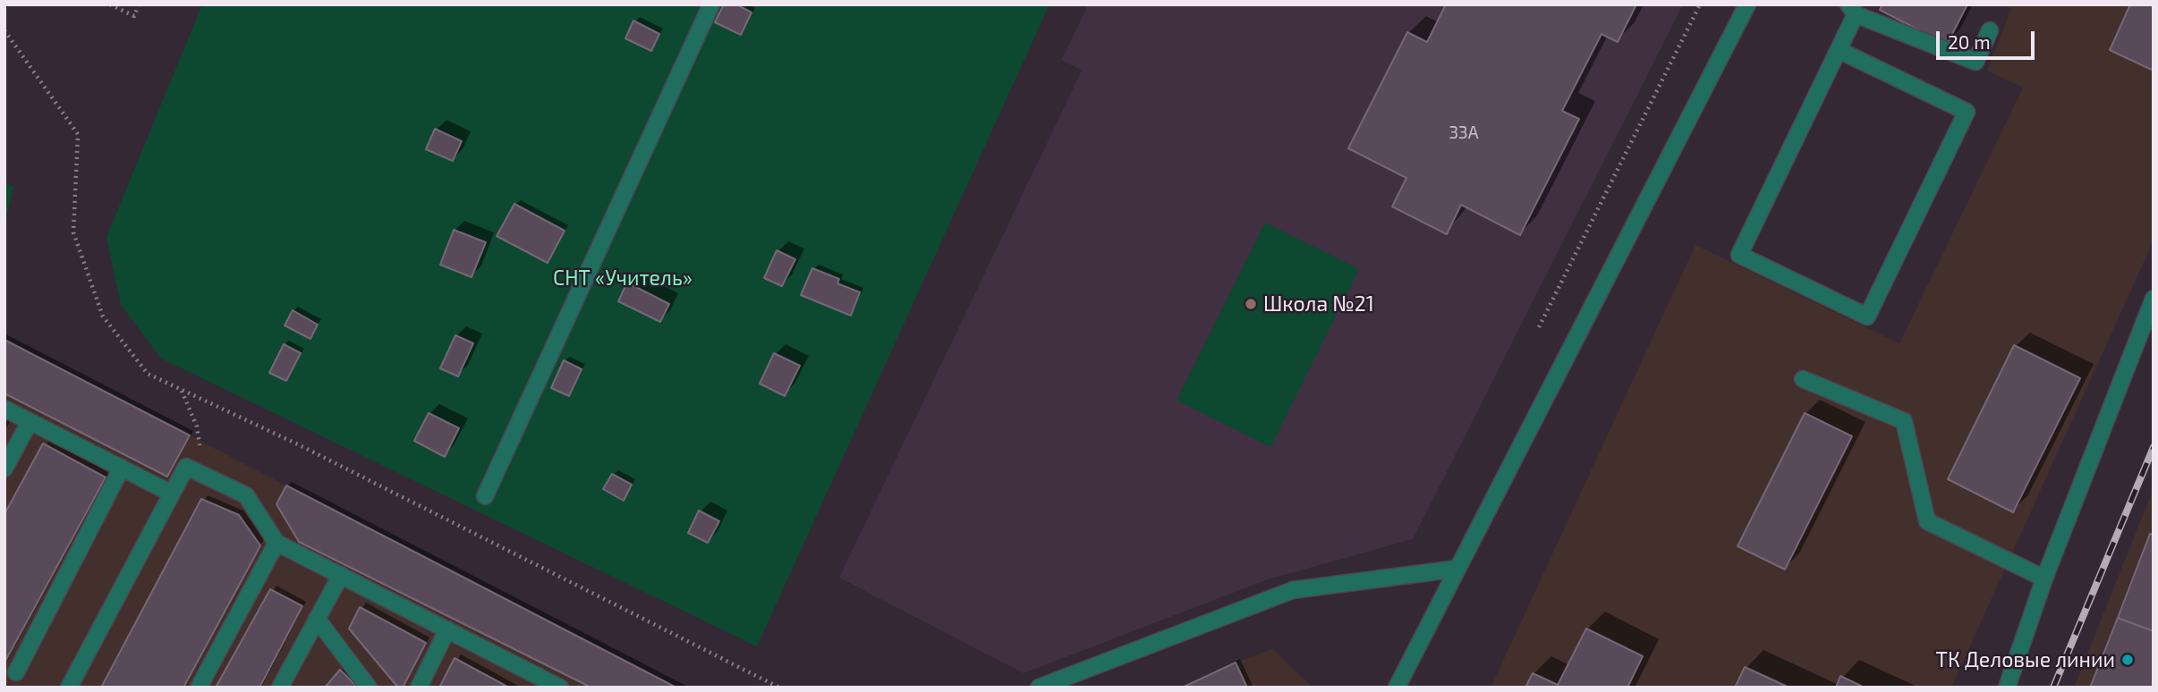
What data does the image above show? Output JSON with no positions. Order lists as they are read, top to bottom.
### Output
{
  "parks": ["СНТ «Учитель»"],
  "places": ["Школа №21", "ТК Деловые линии"],
  "house_numbers": ["33А"],
  "scale_bar": "20 m"
}
